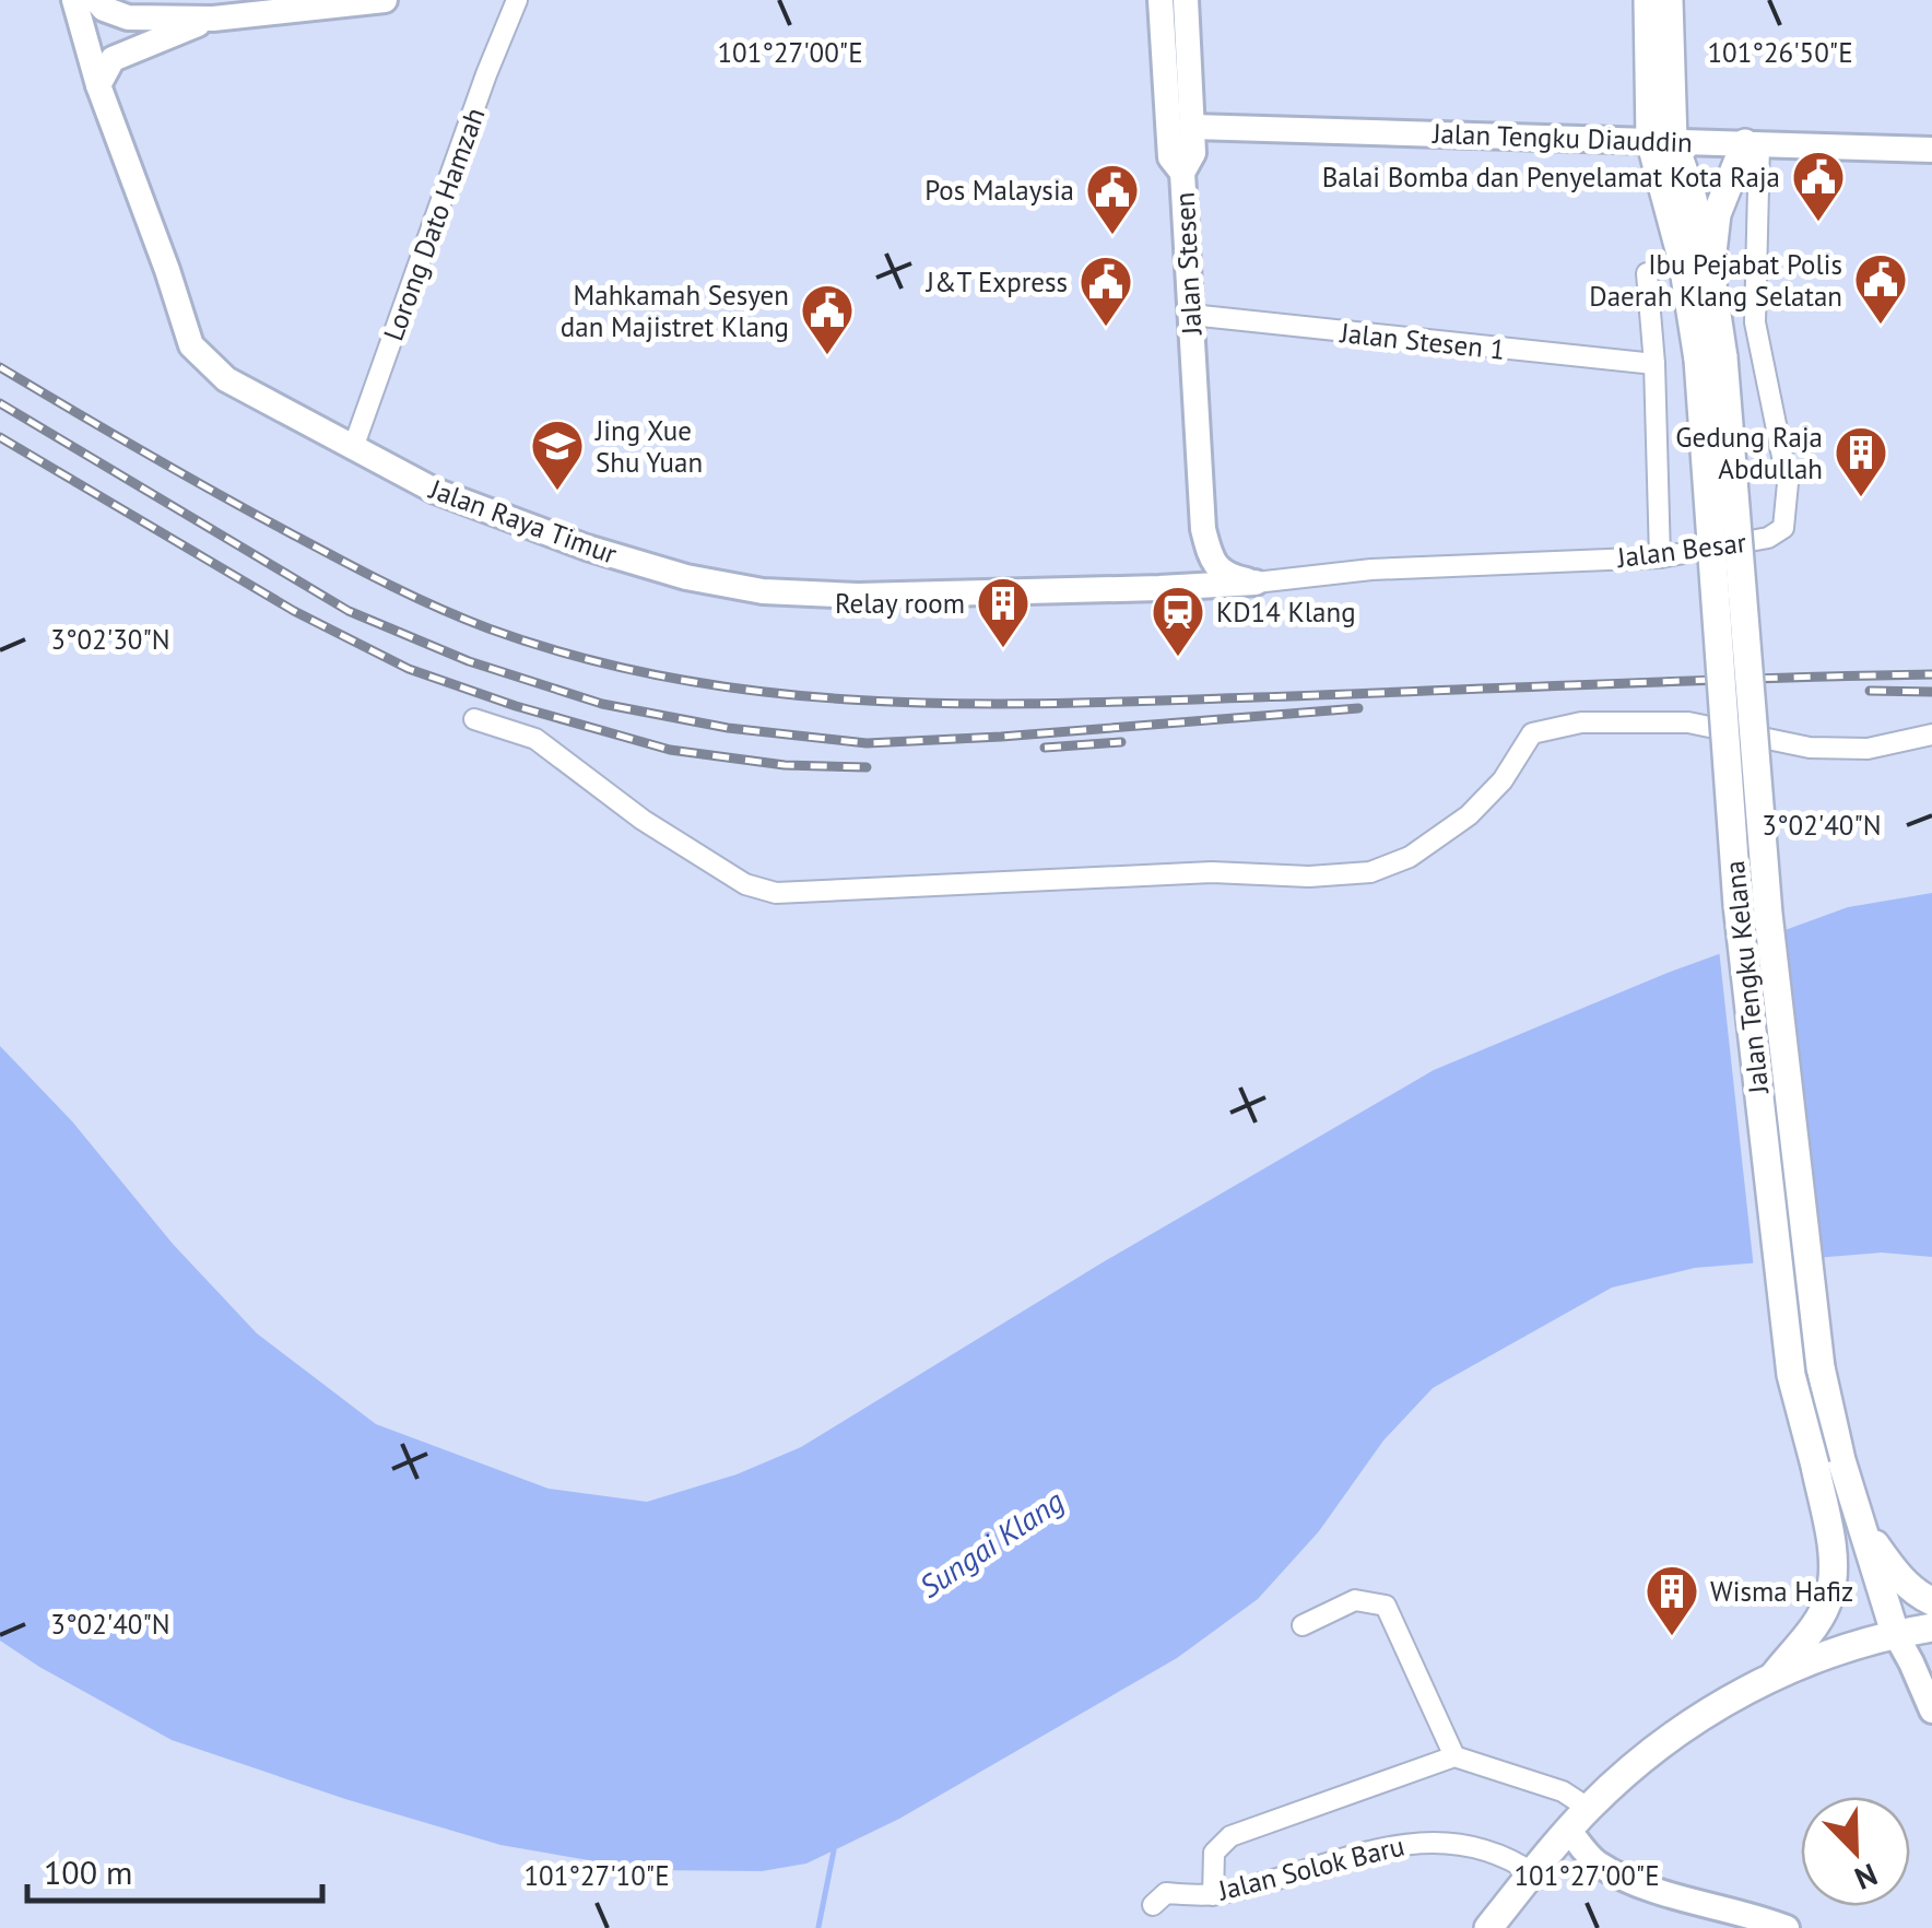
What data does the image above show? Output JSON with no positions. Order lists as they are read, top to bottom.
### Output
{
  "streets": {
    "highway": ["Jalan Tengku Kelana"],
    "main road": ["Jalan Tengku Diauddin", "Jalan Stesen", "Jalan Raya Timur"],
    "street": [
      "Lorong Dato Hamzah",
      "Jalan Stesen 1",
      "Jalan Besar",
      "Jalan Solok Baru"
    ]
  },
  "crossings": [
    ["Jalan Tengku Diauddin", "Jalan Stesen"],
    ["Jalan Tengku Diauddin", "Jalan Besar"],
    ["Jalan Tengku Diauddin", "Jalan Tengku Kelana"],
    ["Lorong Dato Hamzah", "Jalan Raya Timur"],
    ["Jalan Stesen", "Jalan Stesen 1"],
    ["Jalan Stesen", "Jalan Raya Timur"],
    ["Jalan Stesen", "Jalan Besar"],
    ["Jalan Raya Timur", "Jalan Besar"]
  ],
  "water": ["Sungai Klang"],
  "places": {
    "public building": [
      "Balai Bomba dan Penyelamat Kota Raja",
      "Pos Malaysia",
      "Ibu Pejabat Polis Daerah Klang Selatan",
      "J&T Express",
      "Mahkamah Sesyen dan Majistret Klang"
    ],
    "school or university": ["Jing Xue Shu Yuan"],
    "building": ["Gedung Raja Abdullah", "Relay room", "Wisma Hafiz"],
    "station": ["KD14 Klang"]
  },
  "scale_bar": "100 m",
  "north": "bottom right",
  "coordinates": [
    "101°27'00\"E",
    "101°26'50\"E",
    "3°02'30\"N",
    "3°02'40\"N",
    "101°27'10\"E"
  ]
}
